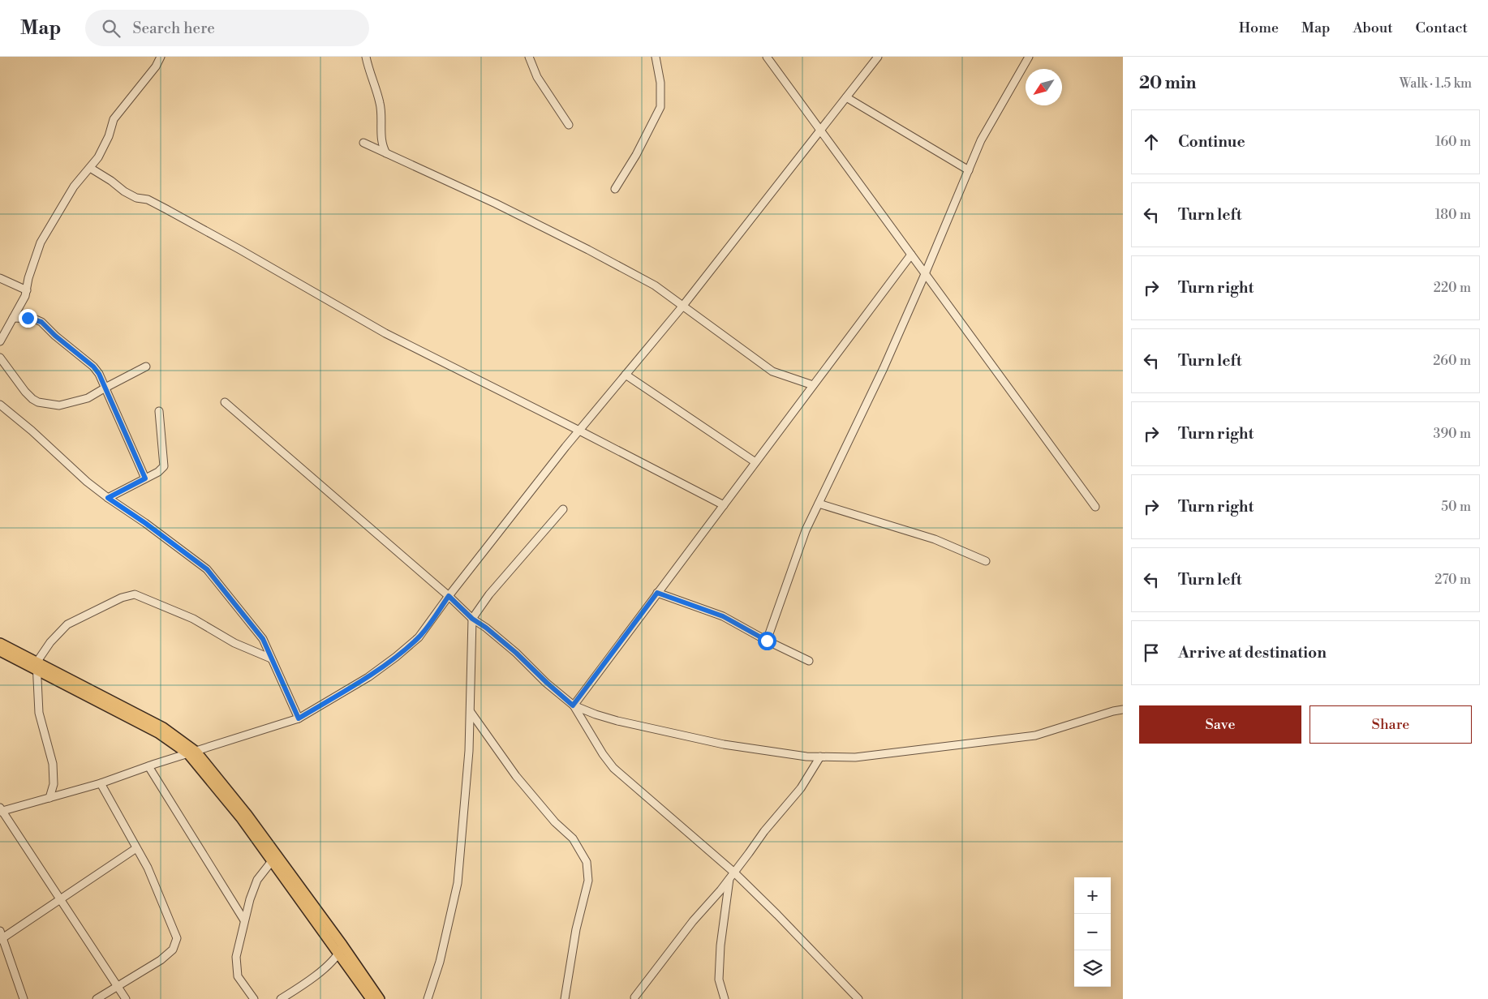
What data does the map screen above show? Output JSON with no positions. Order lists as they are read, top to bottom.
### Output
{
  "north": "bottom left",
  "page": {
    "header": "Map",
    "search": "Search here",
    "nav": [
      "Home",
      "Map",
      "About",
      "Contact"
    ],
    "heading": ["20 min", "Walk · 1.5 km"],
    "list": [
      ["Continue", "160 m"],
      ["Turn left", "180 m"],
      ["Turn right", "220 m"],
      ["Turn left", "260 m"],
      ["Turn right", "390 m"],
      ["Turn right", "50 m"],
      ["Turn left", "270 m"],
      "Arrive at destination"
    ],
    "buttons": ["Save", "Share"],
    "map_buttons": ["+", "−"]
  }
}
